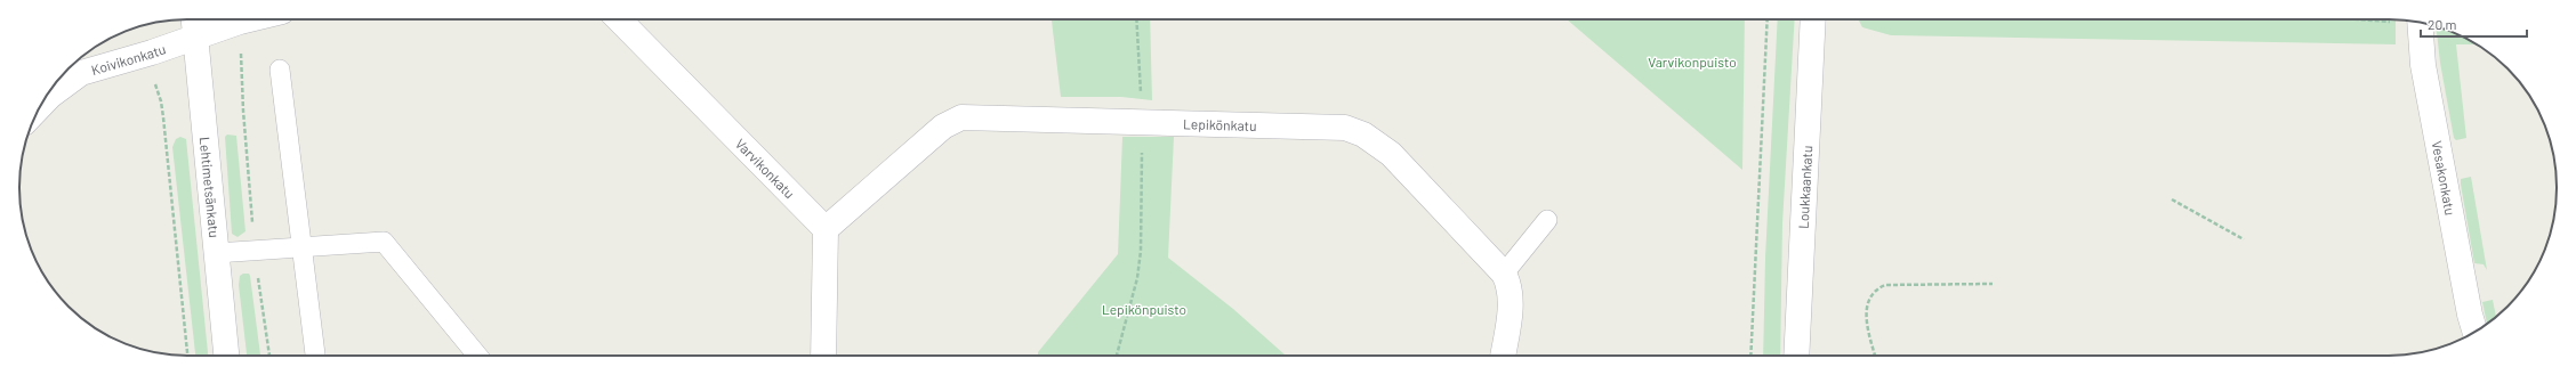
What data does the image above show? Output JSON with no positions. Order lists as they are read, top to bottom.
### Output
{
  "streets": {
    "street": [
      "Koivikonkatu",
      "Lepikönkatu",
      "Varvikonkatu",
      "Vesakonkatu",
      "Lehtimetsänkatu",
      "Loukkaankatu"
    ]
  },
  "crossings": [
    ["Koivikonkatu", "Lehtimetsänkatu"],
    ["Lepikönkatu", "Varvikonkatu"]
  ],
  "parks": ["Varvikonpuisto", "Lepikönpuisto"],
  "scale_bar": "20 m"
}
